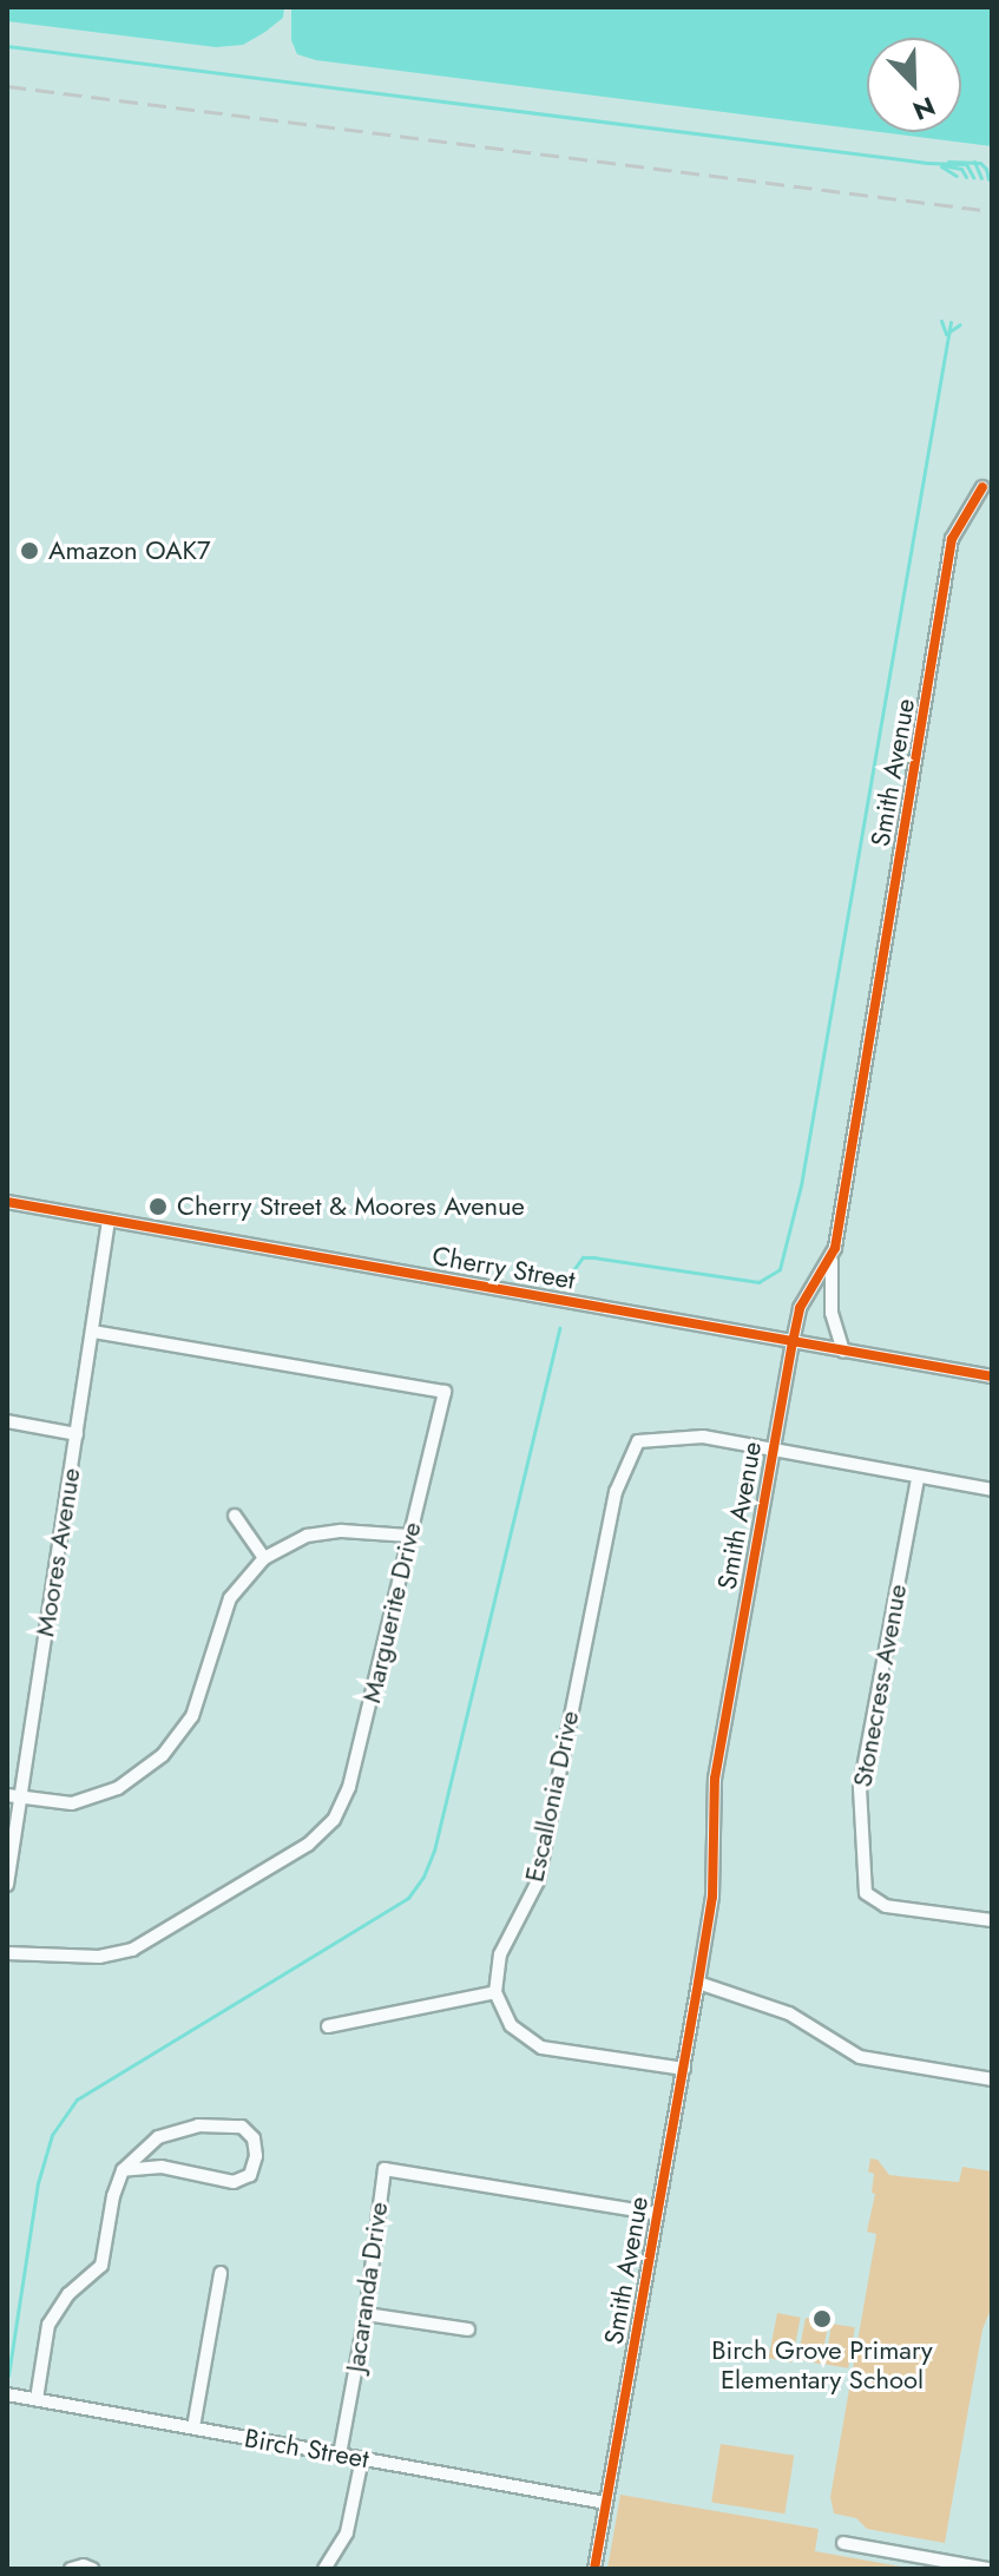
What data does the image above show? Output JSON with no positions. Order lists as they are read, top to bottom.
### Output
{
  "streets": {
    "street": [
      "Smith Avenue",
      "Cherry Street",
      "Moores Avenue",
      "Marguerite Drive",
      "Stonecress Avenue",
      "Escallonia Drive",
      "Jacaranda Drive",
      "Birch Street"
    ]
  },
  "crossings": [
    ["Smith Avenue", "Cherry Street"],
    ["Smith Avenue", "Escallonia Drive"],
    ["Smith Avenue", "Jacaranda Drive"],
    ["Smith Avenue", "Birch Street"],
    ["Cherry Street", "Moores Avenue"],
    ["Moores Avenue", "Marguerite Drive"],
    ["Jacaranda Drive", "Birch Street"]
  ],
  "places": ["Amazon OAK7", "Cherry Street & Moores Avenue", "Birch Grove Primary Elementary School"],
  "north": "bottom right"
}
